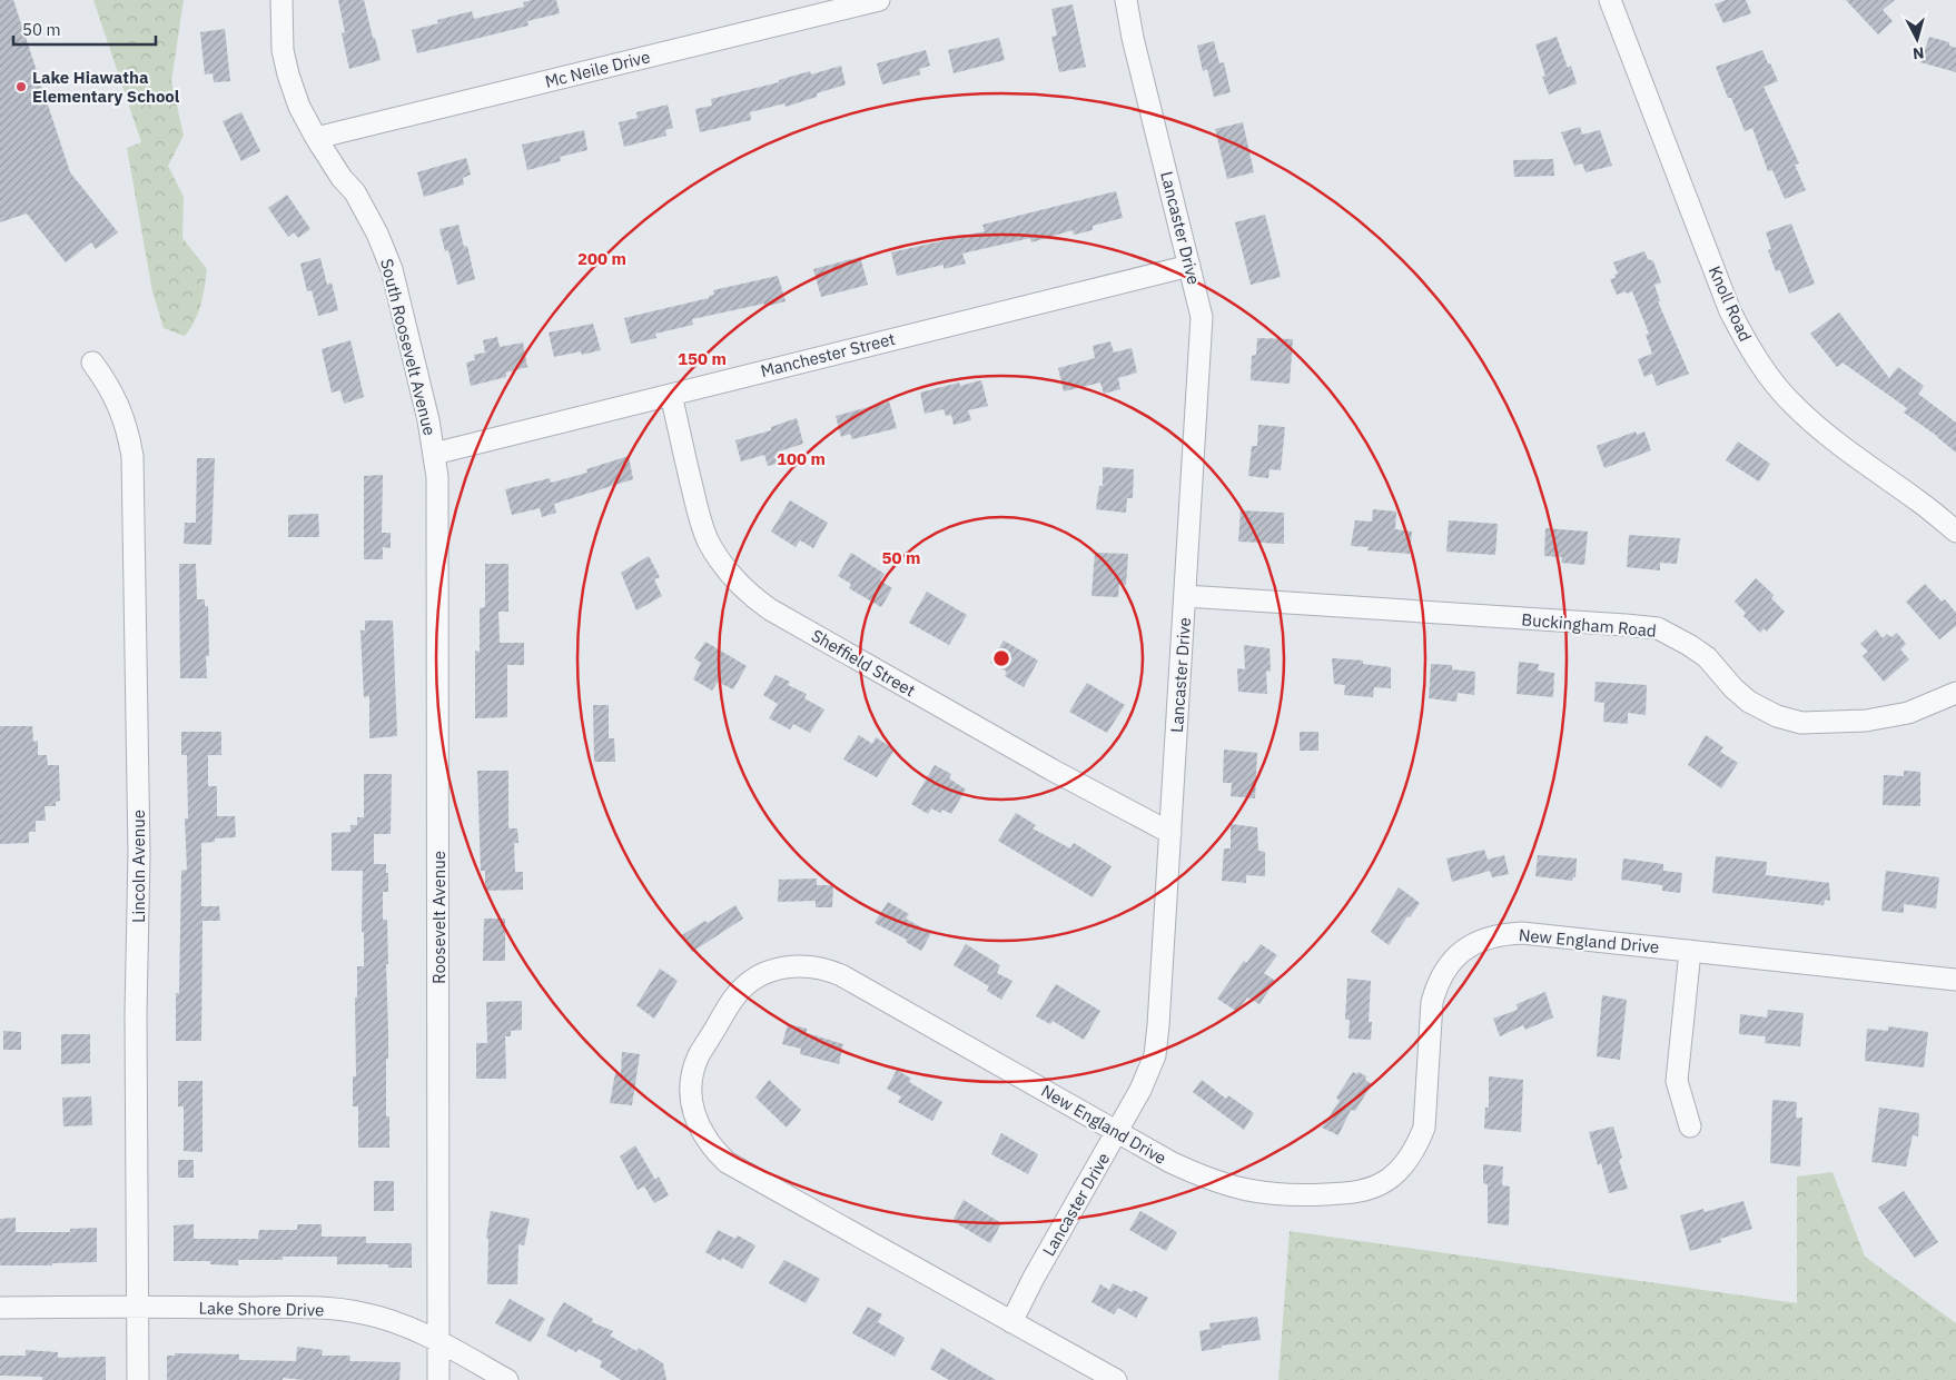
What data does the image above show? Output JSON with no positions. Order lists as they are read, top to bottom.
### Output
{
  "streets": {
    "street": [
      "Mc Neile Drive",
      "Lancaster Drive",
      "Knoll Road",
      "South Roosevelt Avenue",
      "Manchester Street",
      "Buckingham Road",
      "Sheffield Street",
      "Lincoln Avenue",
      "Roosevelt Avenue",
      "New England Drive",
      "Lake Shore Drive"
    ]
  },
  "crossings": [
    ["Mc Neile Drive", "South Roosevelt Avenue"],
    ["Lancaster Drive", "Manchester Street"],
    ["Lancaster Drive", "Buckingham Road"],
    ["Lancaster Drive", "Sheffield Street"],
    ["Lancaster Drive", "New England Drive"],
    ["South Roosevelt Avenue", "Manchester Street"],
    ["South Roosevelt Avenue", "Roosevelt Avenue"],
    ["Manchester Street", "Sheffield Street"],
    ["Manchester Street", "Roosevelt Avenue"],
    ["Lincoln Avenue", "Lake Shore Drive"],
    ["Roosevelt Avenue", "Lake Shore Drive"]
  ],
  "places": ["Lake Hiawatha Elementary School"],
  "scale_bar": "50 m",
  "north": "bottom",
  "rings": [
    "200 m",
    "150 m",
    "100 m",
    "50 m"
  ]
}
